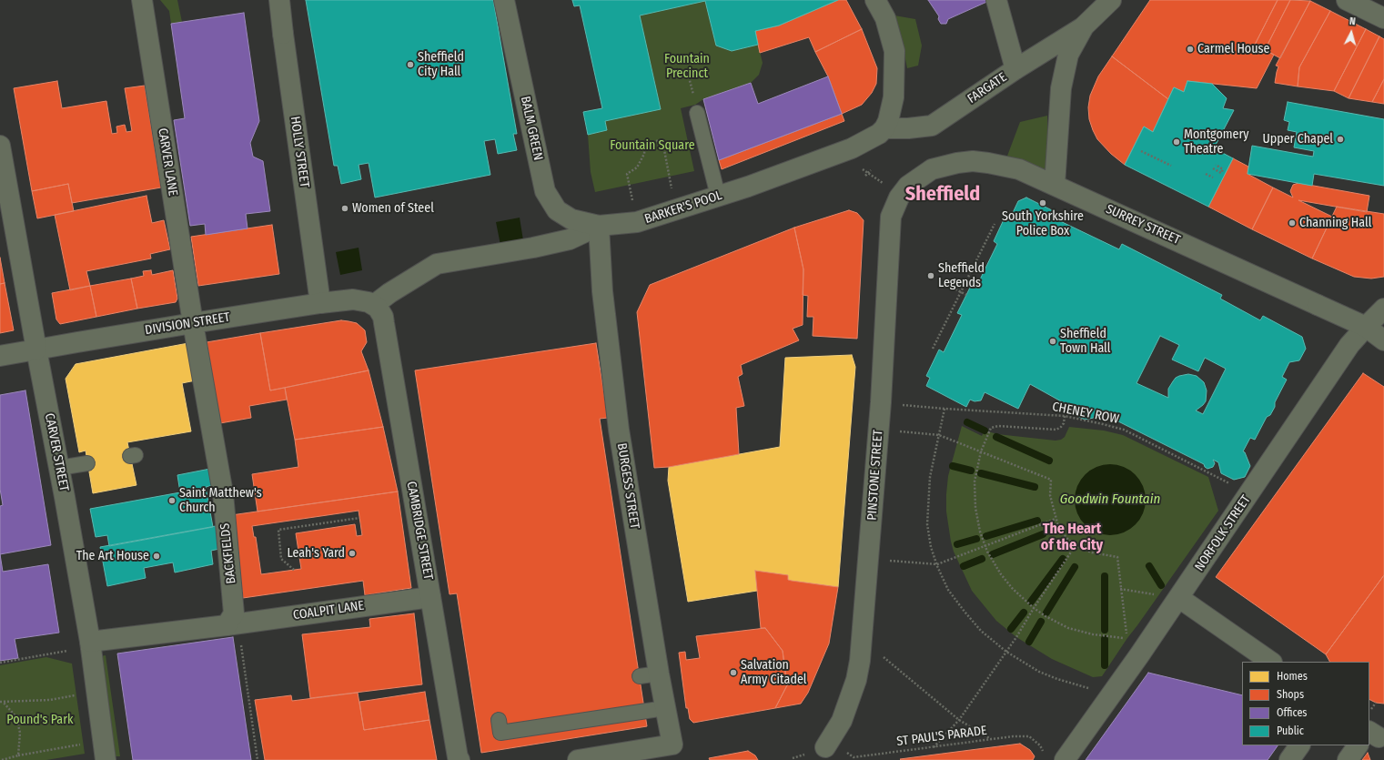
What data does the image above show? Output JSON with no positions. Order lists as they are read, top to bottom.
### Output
{
  "streets": {
    "street": [
      "FARGATE",
      "BALM GREEN",
      "HOLLY STREET",
      "CARVER LANE",
      "BARKER'S POOL",
      "SURREY STREET",
      "DIVISION STREET",
      "CARVER STREET",
      "PINSTONE STREET",
      "BURGESS STREET",
      "CAMBRIDGE STREET",
      "NORFOLK STREET",
      "BACKFIELDS",
      "COALPIT LANE"
    ],
    "path": ["CHENEY ROW", "ST PAUL'S PARADE"]
  },
  "crossings": [
    ["FARGATE", "BARKER'S POOL"],
    ["FARGATE", "SURREY STREET"],
    ["BALM GREEN", "BARKER'S POOL"],
    ["BALM GREEN", "BURGESS STREET"],
    ["HOLLY STREET", "DIVISION STREET"],
    ["CARVER LANE", "DIVISION STREET"],
    ["CARVER LANE", "BACKFIELDS"],
    ["BARKER'S POOL", "DIVISION STREET"],
    ["BARKER'S POOL", "BURGESS STREET"],
    ["BARKER'S POOL", "CAMBRIDGE STREET"],
    ["SURREY STREET", "PINSTONE STREET"],
    ["SURREY STREET", "NORFOLK STREET"],
    ["DIVISION STREET", "CARVER STREET"],
    ["DIVISION STREET", "CAMBRIDGE STREET"],
    ["DIVISION STREET", "BACKFIELDS"],
    ["CHENEY ROW", "PINSTONE STREET"],
    ["CHENEY ROW", "NORFOLK STREET"],
    ["PINSTONE STREET", "ST PAUL'S PARADE"],
    ["CAMBRIDGE STREET", "COALPIT LANE"],
    ["BACKFIELDS", "COALPIT LANE"]
  ],
  "districts": ["Sheffield", "The Heart of the City"],
  "water": ["Goodwin Fountain"],
  "parks": ["Fountain Precinct", "Fountain Square", "Pound's Park"],
  "places": [
    "Carmel House",
    "Sheffield City Hall",
    "Upper Chapel",
    "Montgomery Theatre",
    "South Yorkshire Police Box",
    "Women of Steel",
    "Channing Hall",
    "Sheffield Legends",
    "Sheffield Town Hall",
    "Saint Matthew's Church",
    "Leah's Yard",
    "The Art House",
    "Salvation Army Citadel"
  ],
  "legend": [
    "Homes",
    "Shops",
    "Offices",
    "Public"
  ],
  "north": "top"
}
